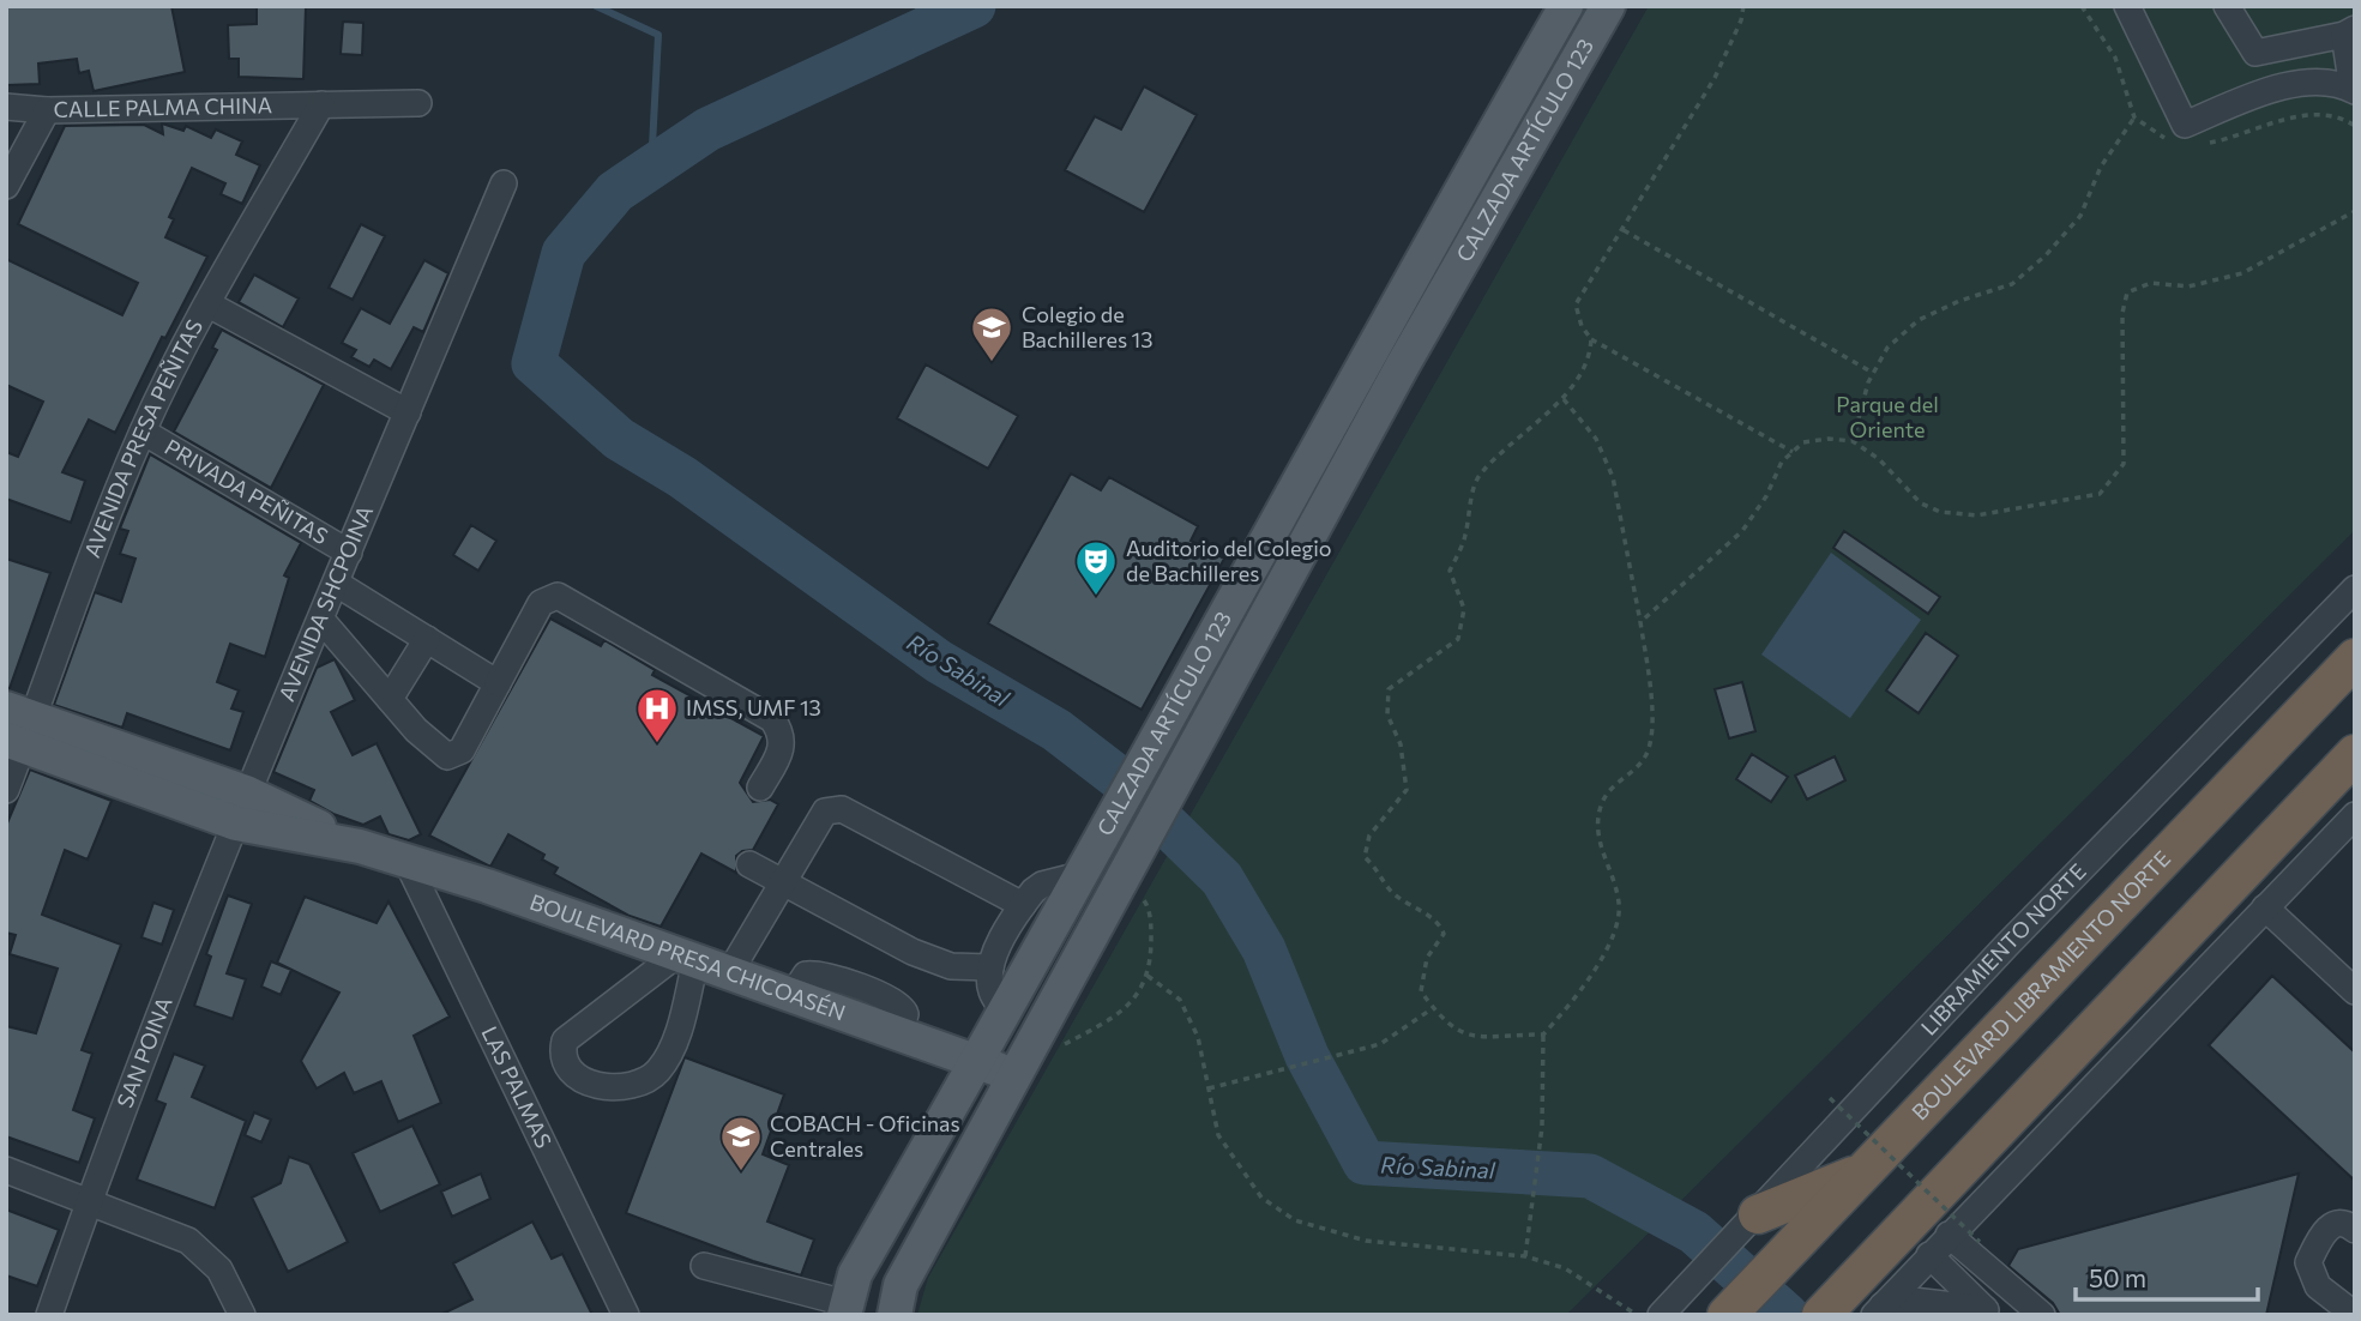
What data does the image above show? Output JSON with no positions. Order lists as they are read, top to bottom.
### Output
{
  "streets": {
    "highway": ["BOULEVARD LIBRAMIENTO NORTE"],
    "main road": ["CALZADA ARTÍCULO 123", "BOULEVARD PRESA CHICOASÉN"],
    "street": [
      "CALLE PALMA CHINA",
      "AVENIDA PRESA PEÑITAS",
      "PRIVADA PEÑITAS",
      "AVENIDA SHCPOINA",
      "LIBRAMIENTO NORTE",
      "SAN POINA",
      "LAS PALMAS"
    ]
  },
  "crossings": [
    ["CALLE PALMA CHINA", "AVENIDA PRESA PEÑITAS"],
    ["CALZADA ARTÍCULO 123", "BOULEVARD PRESA CHICOASÉN"],
    ["AVENIDA PRESA PEÑITAS", "PRIVADA PEÑITAS"],
    ["AVENIDA PRESA PEÑITAS", "BOULEVARD PRESA CHICOASÉN"],
    ["PRIVADA PEÑITAS", "AVENIDA SHCPOINA"],
    ["AVENIDA SHCPOINA", "BOULEVARD PRESA CHICOASÉN"],
    ["AVENIDA SHCPOINA", "SAN POINA"],
    ["BOULEVARD PRESA CHICOASÉN", "SAN POINA"],
    ["BOULEVARD PRESA CHICOASÉN", "LAS PALMAS"]
  ],
  "water": ["Río Sabinal"],
  "parks": ["Parque del Oriente"],
  "places": {
    "school or university": ["Colegio de Bachilleres 13", "COBACH - Oficinas Centrales"],
    "theatre": ["Auditorio del Colegio de Bachilleres"],
    "hospital": ["IMSS, UMF 13"]
  },
  "scale_bar": "50 m"
}
